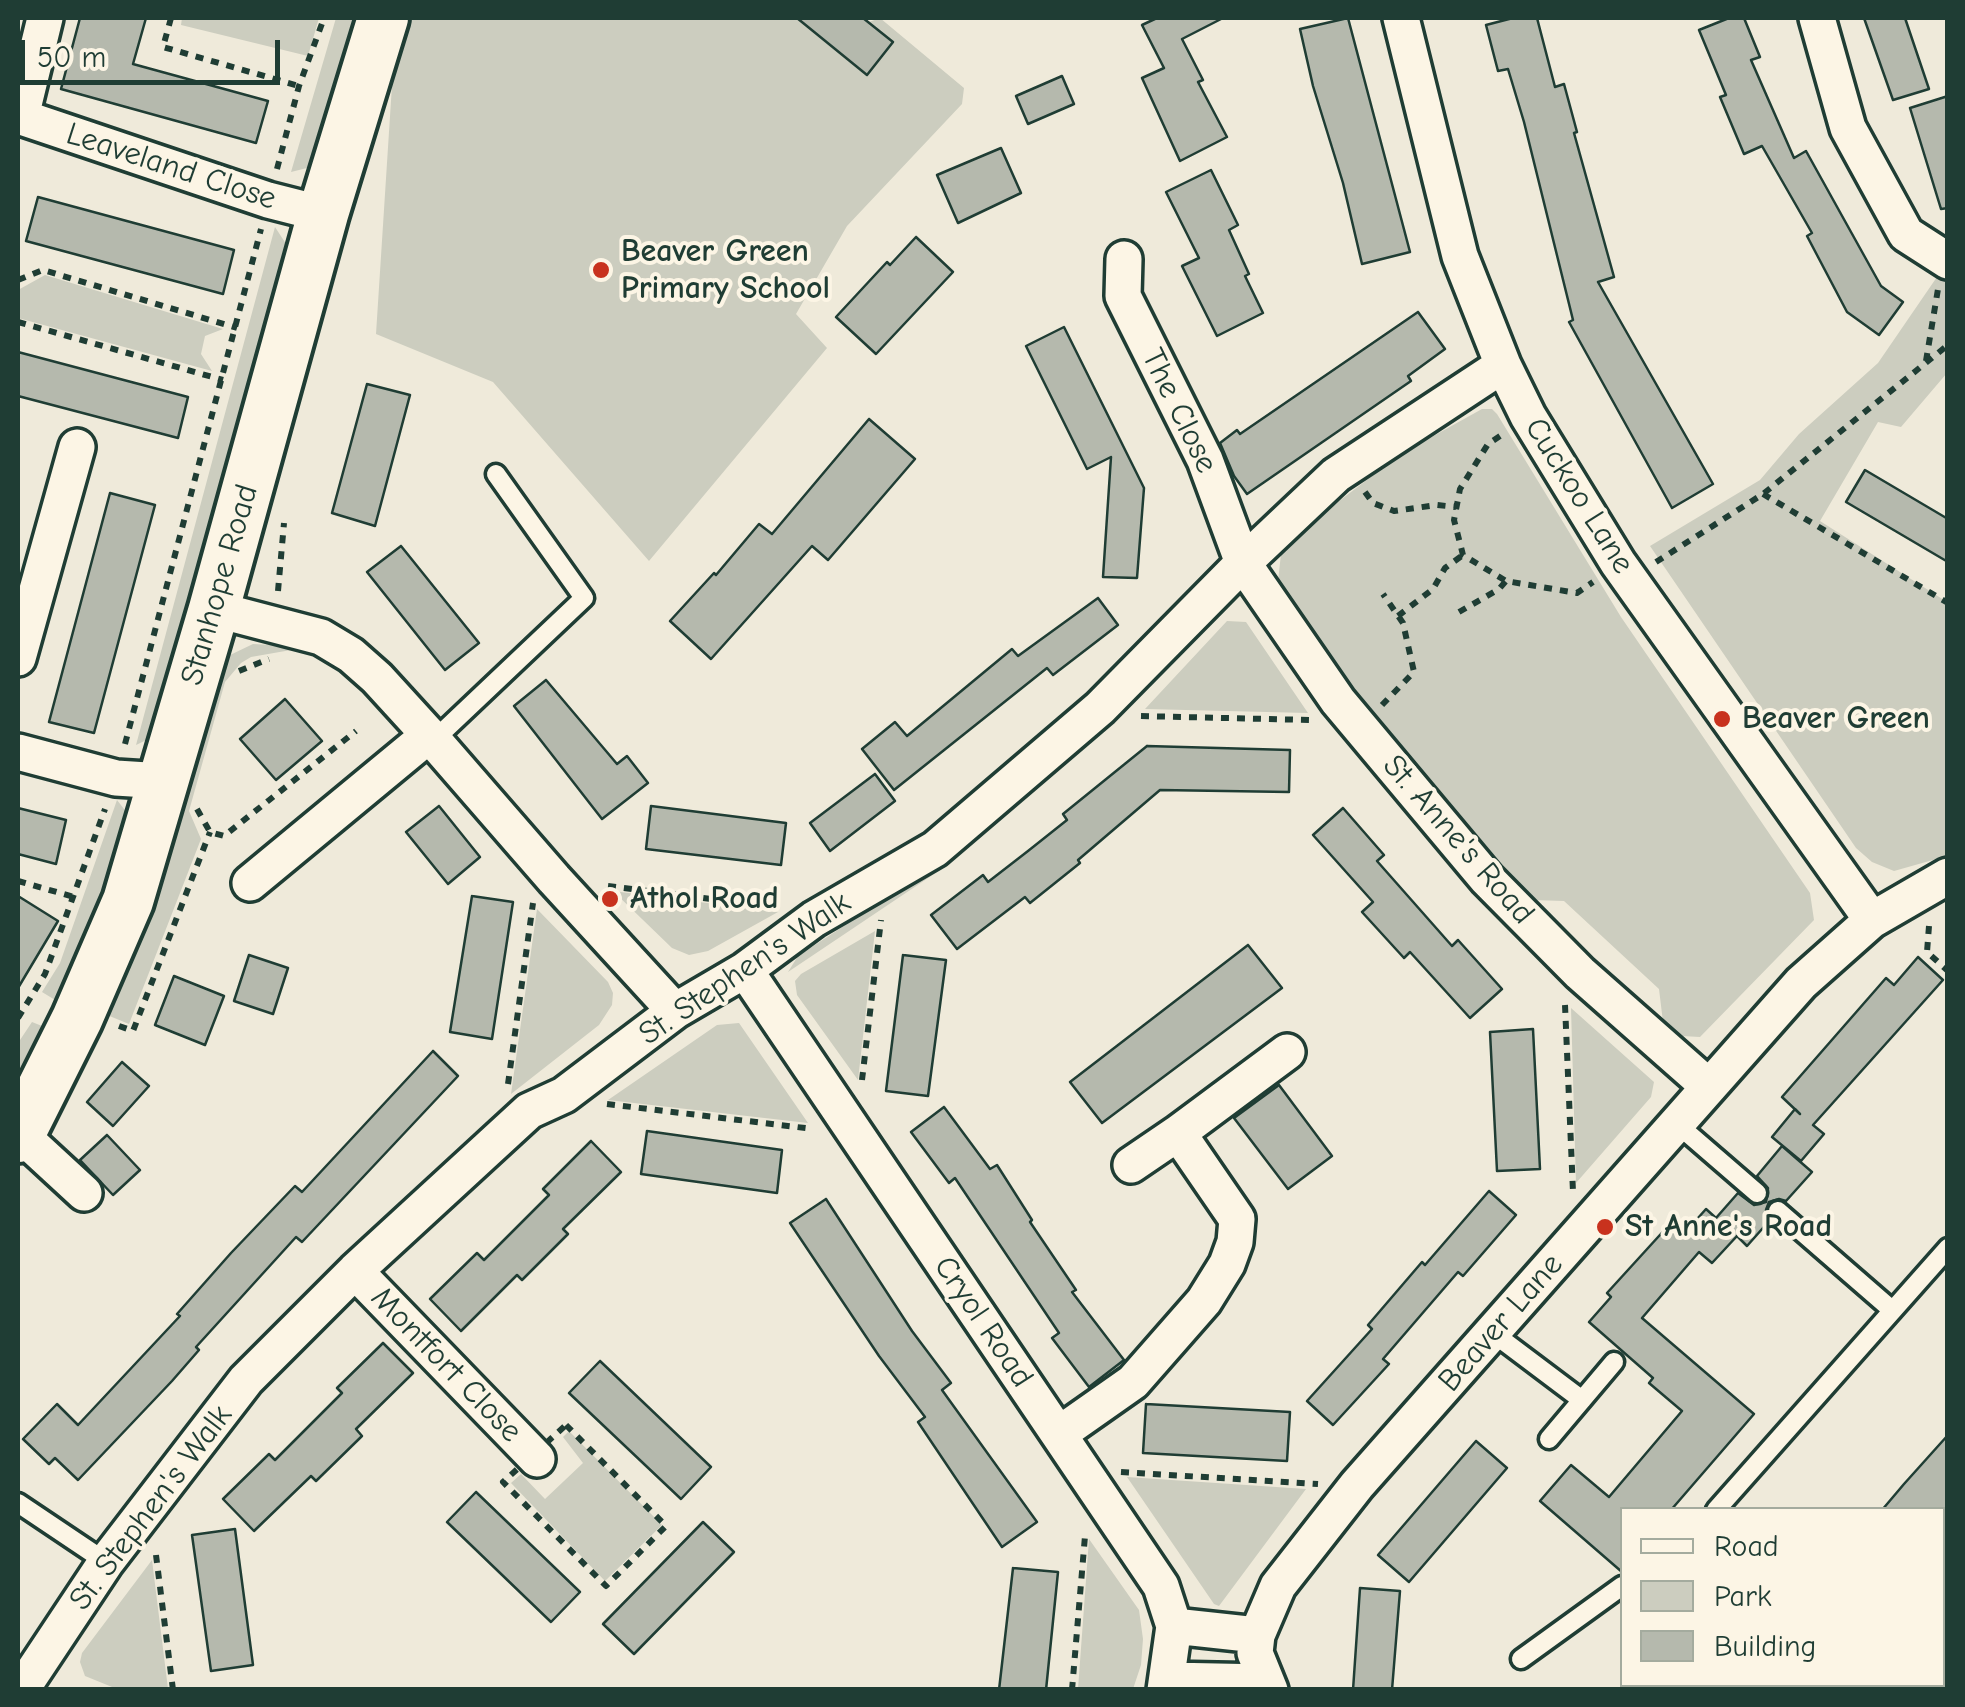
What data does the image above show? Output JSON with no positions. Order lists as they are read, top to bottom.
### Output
{
  "streets": {
    "street": [
      "Leaveland Close",
      "The Close",
      "Cuckoo Lane",
      "Stanhope Road",
      "St. Anne's Road",
      "St. Stephen's Walk",
      "Cryol Road",
      "Beaver Lane",
      "Montfort Close"
    ]
  },
  "crossings": [
    ["Leaveland Close", "Stanhope Road"],
    ["The Close", "St. Anne's Road"],
    ["The Close", "St. Stephen's Walk"],
    ["Cuckoo Lane", "St. Stephen's Walk"],
    ["Cuckoo Lane", "Beaver Lane"],
    ["St. Anne's Road", "St. Stephen's Walk"],
    ["St. Anne's Road", "Beaver Lane"],
    ["St. Stephen's Walk", "Cryol Road"],
    ["St. Stephen's Walk", "Montfort Close"]
  ],
  "places": [
    "Beaver Green Primary School",
    "Beaver Green",
    "Athol Road",
    "St Anne's Road"
  ],
  "legend": ["Road", "Park", "Building"],
  "scale_bar": "50 m"
}
